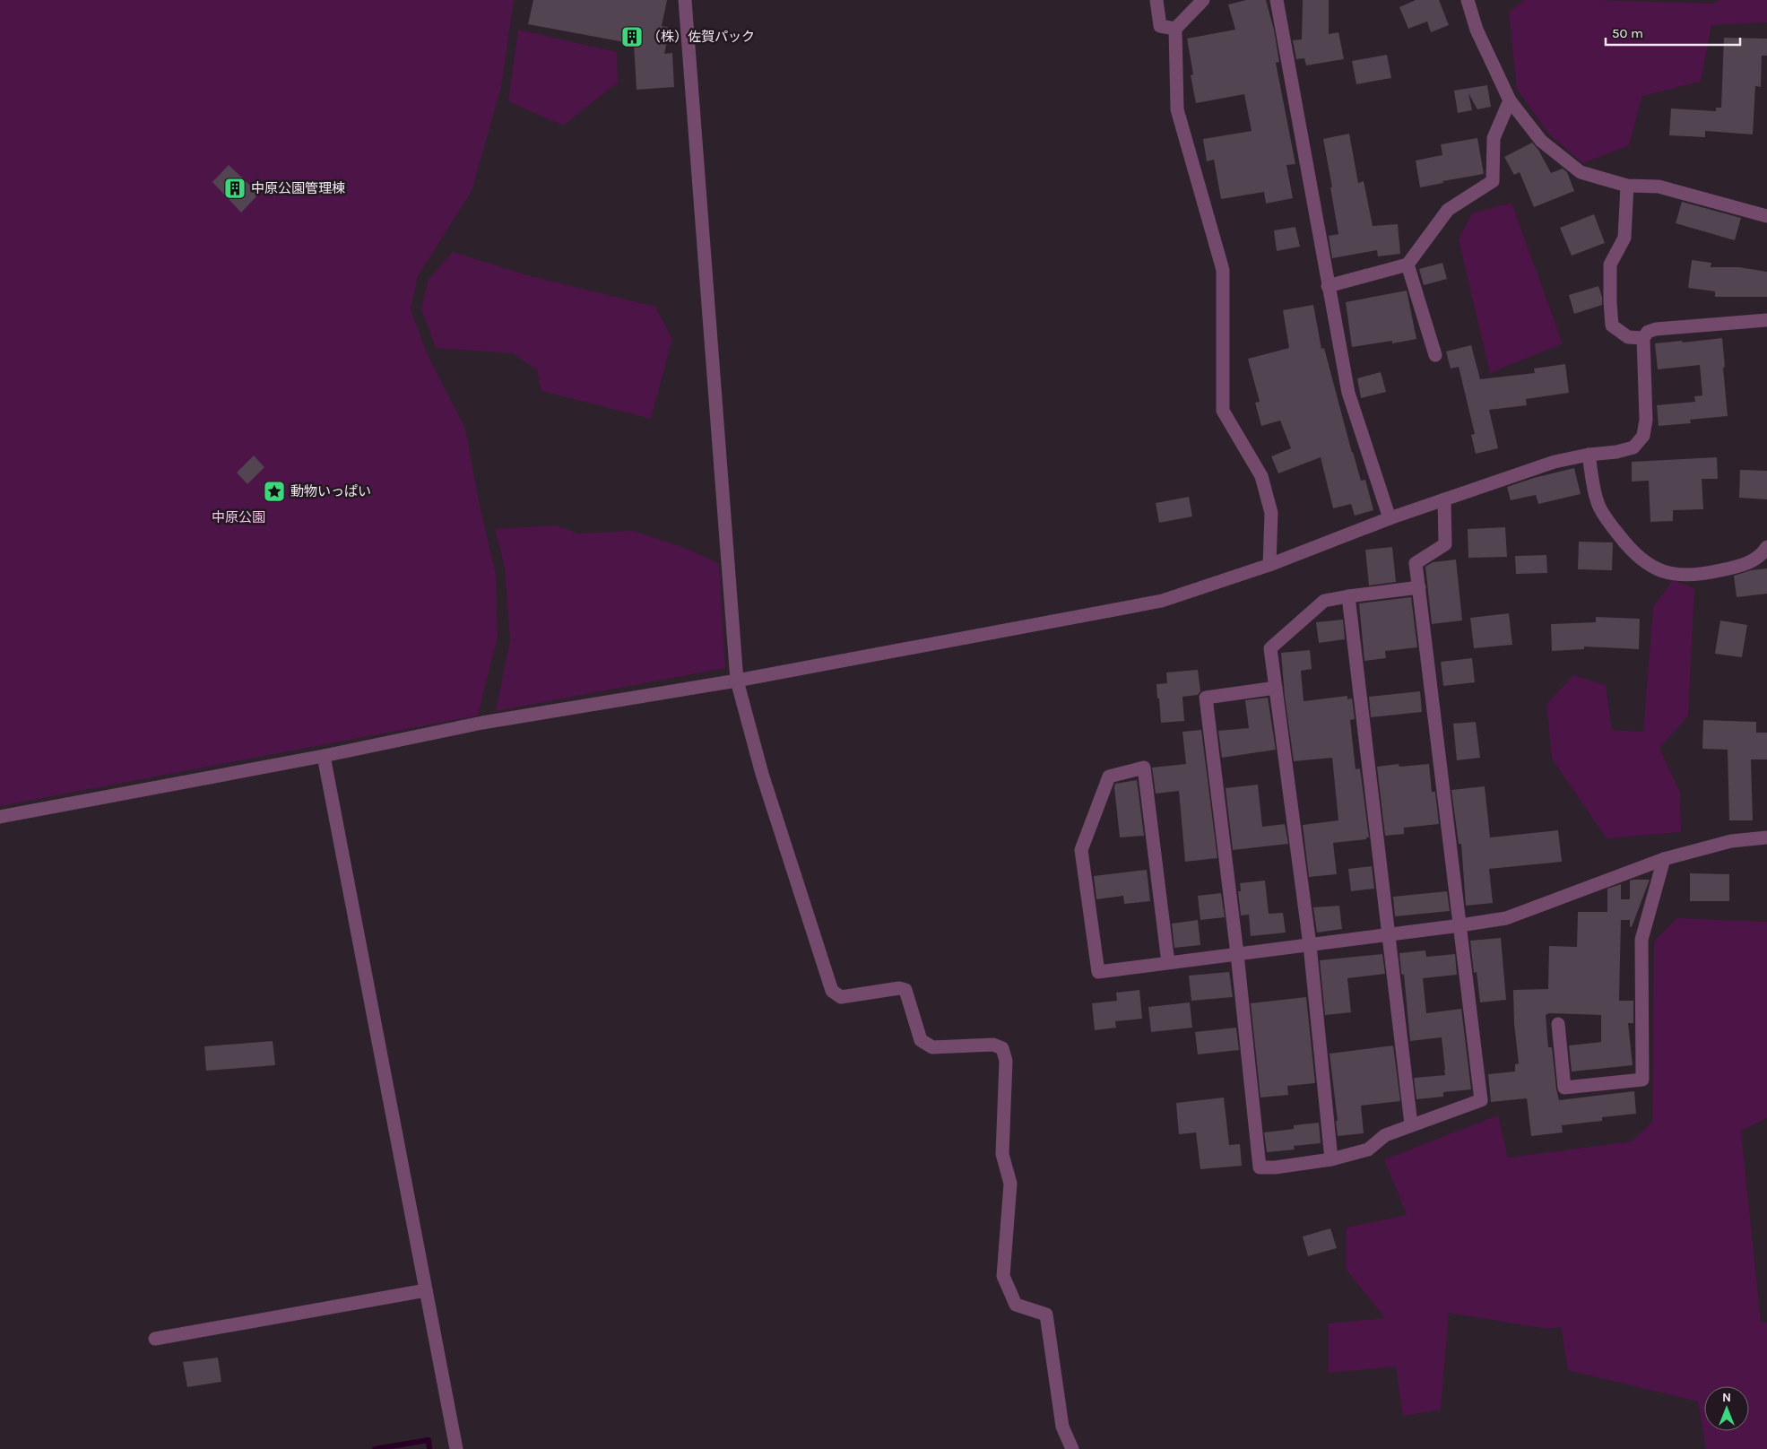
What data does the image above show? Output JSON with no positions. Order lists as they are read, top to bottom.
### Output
{
  "parks": ["中原公園"],
  "places": {
    "building": ["（株）佐賀パック", "中原公園管理棟"],
    "place": ["動物いっぱい"]
  },
  "scale_bar": "50 m",
  "north": "top"
}
